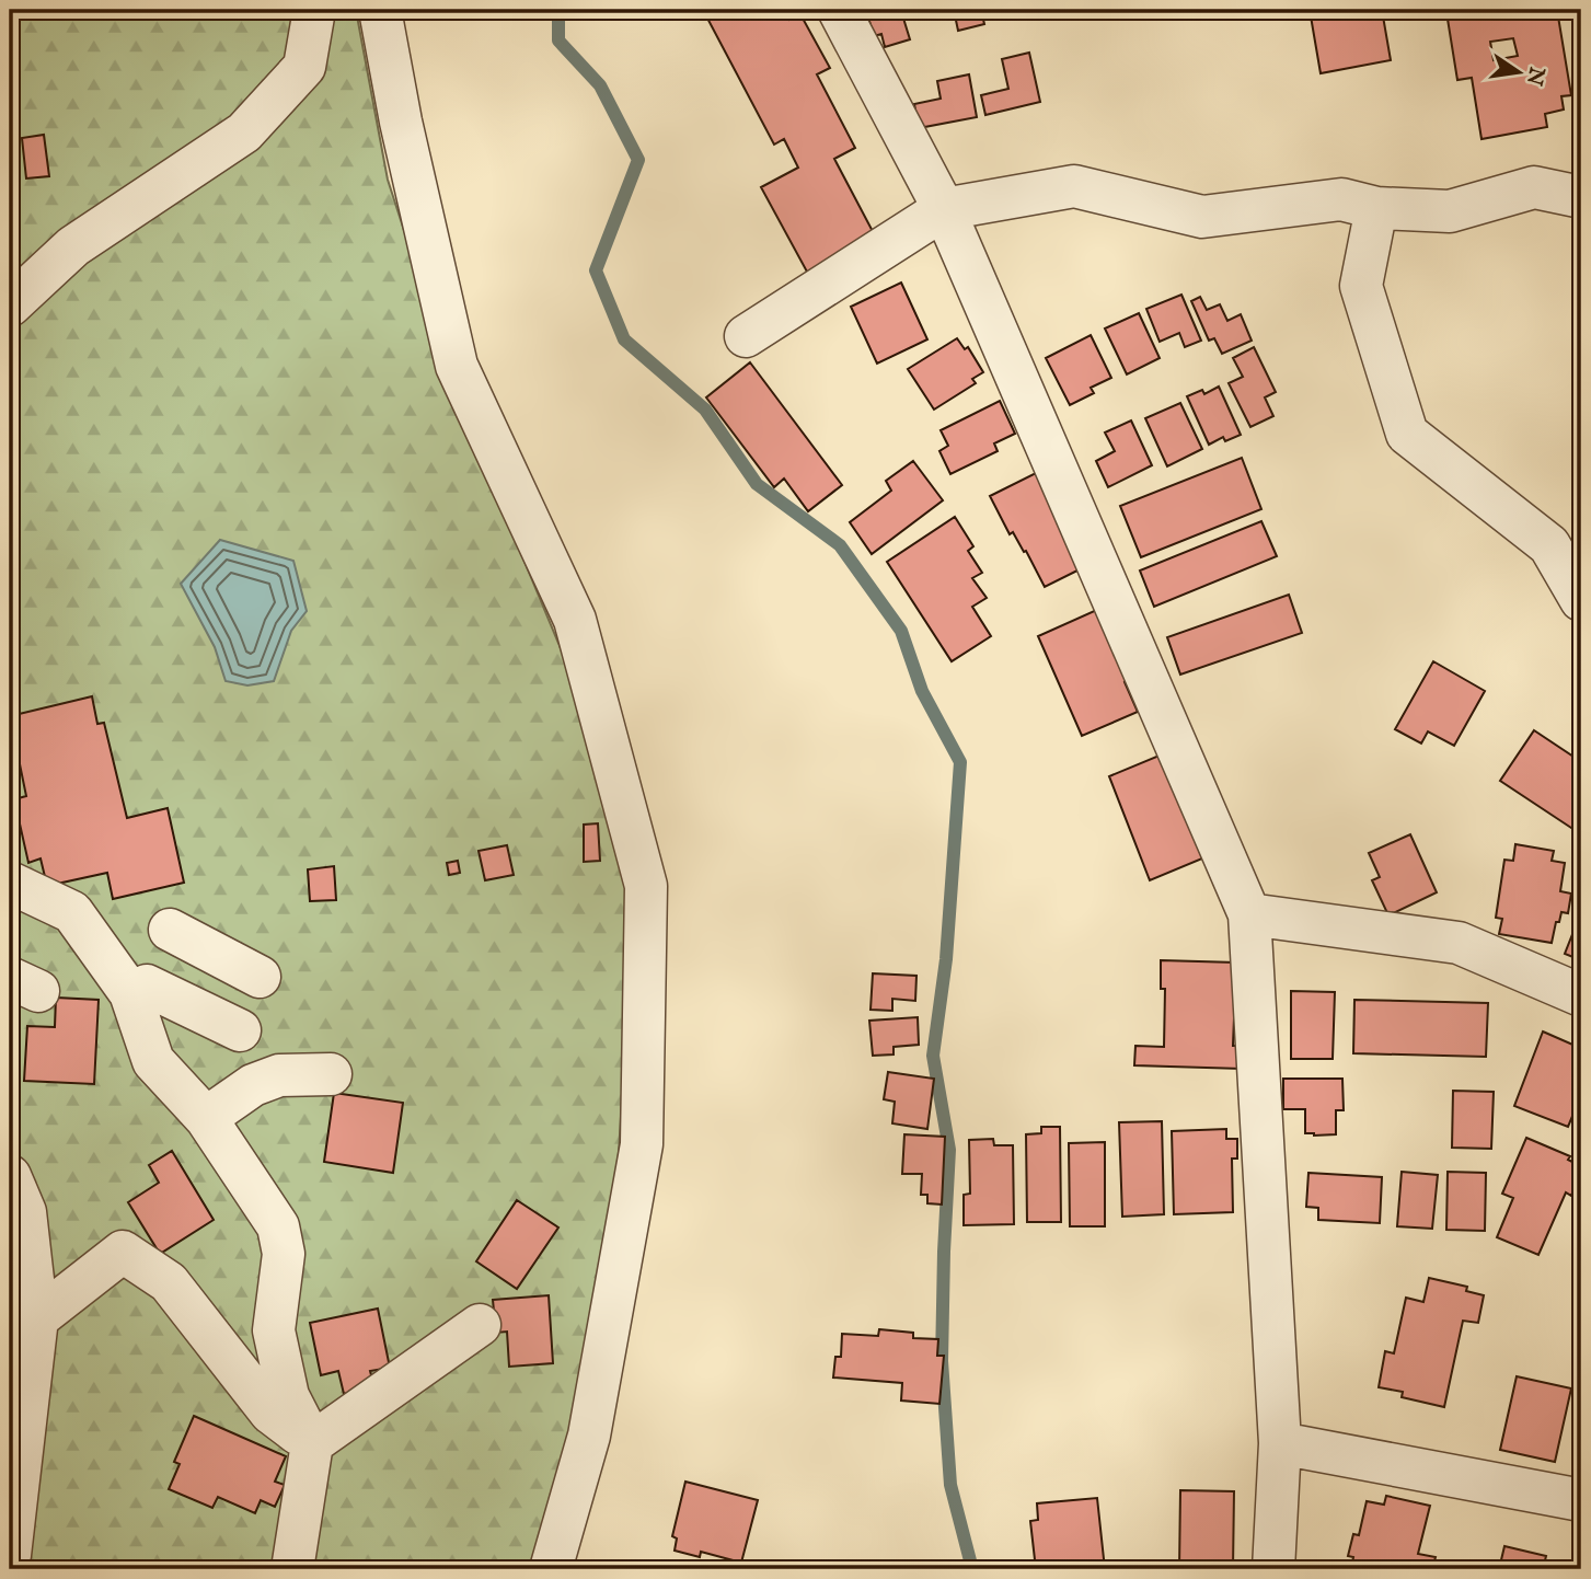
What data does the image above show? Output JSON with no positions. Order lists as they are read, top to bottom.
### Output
{
  "north": "right"
}
